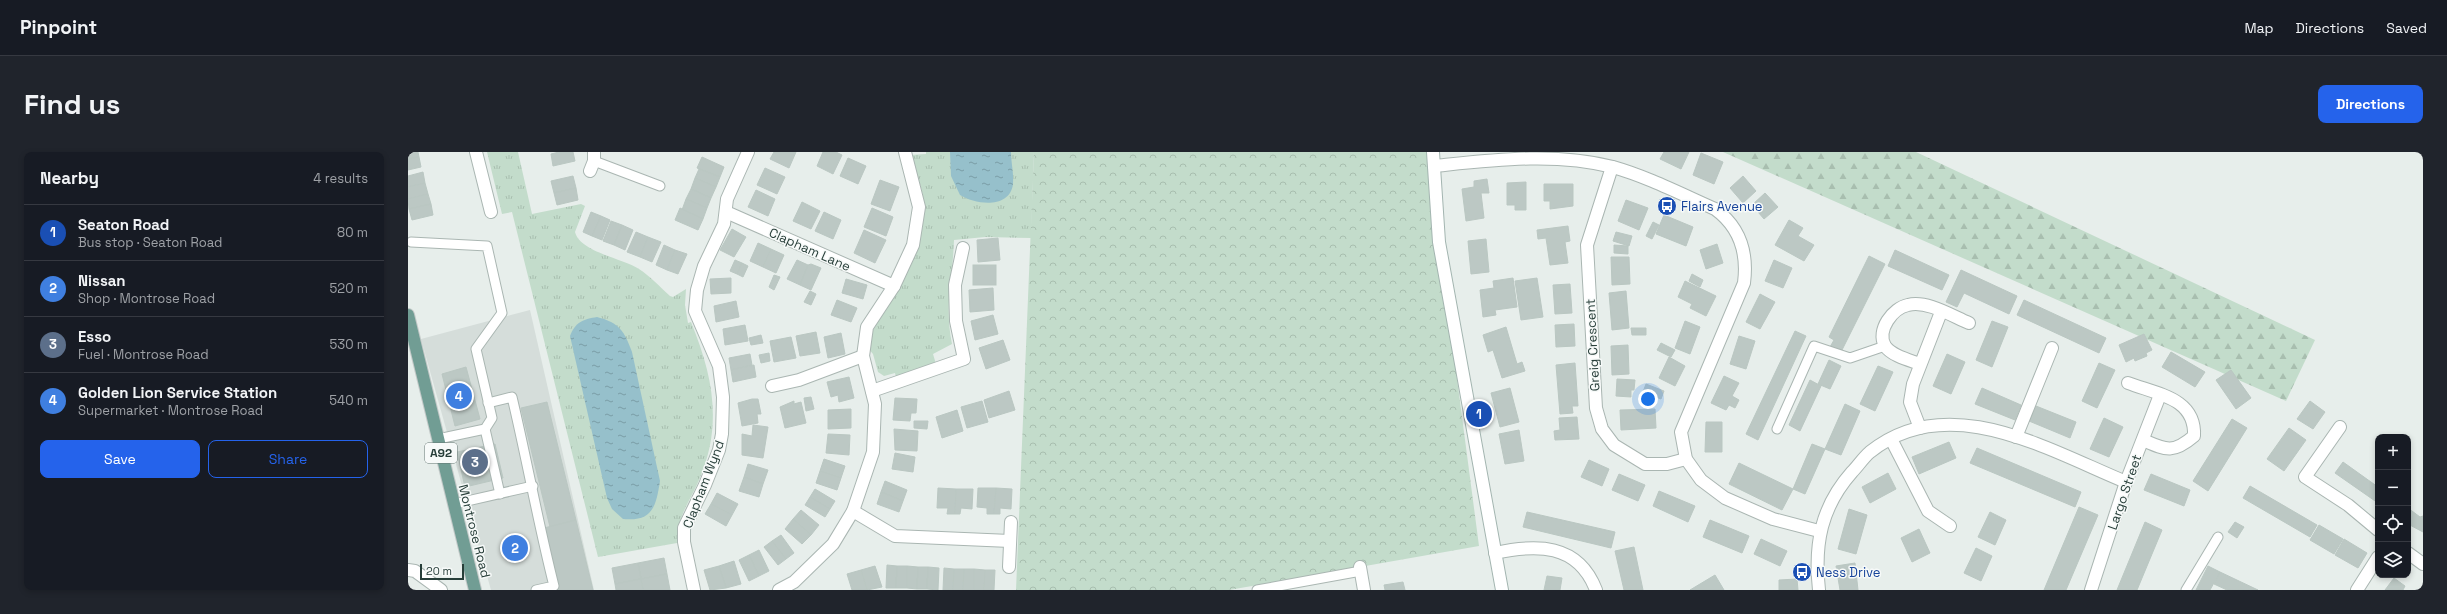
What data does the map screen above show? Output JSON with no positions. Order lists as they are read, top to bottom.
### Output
{
  "streets": {
    "main road": ["A92", "Montrose Road"],
    "street": [
      "Clapham Lane",
      "Greig Crescent",
      "Clapham Wynd",
      "Largo Street"
    ]
  },
  "crossings": [
    ["Clapham Lane", "Clapham Wynd"]
  ],
  "places": {
    "bus stop": ["Flairs Avenue", "Ness Drive"]
  },
  "scale_bar": "20 m",
  "page": {
    "header": "Pinpoint",
    "nav": ["Map", "Directions", "Saved"],
    "buttons": [
      "Directions",
      ["Save", "Share"]
    ],
    "title": "Find us",
    "heading": ["Nearby", "4 results"],
    "list": [
      {
        "mark": "1",
        "name": "Seaton Road",
        "note": "Bus stop · Seaton Road",
        "value": "80 m"
      },
      {
        "mark": "2",
        "name": "Nissan",
        "note": "Shop · Montrose Road",
        "value": "520 m"
      },
      {
        "mark": "3",
        "name": "Esso",
        "note": "Fuel · Montrose Road",
        "value": "530 m"
      },
      {
        "mark": "4",
        "name": "Golden Lion Service Station",
        "note": "Supermarket · Montrose Road",
        "value": "540 m"
      }
    ],
    "pins": [
      "4",
      "1",
      "3",
      "2"
    ],
    "map_buttons": ["+", "−"],
    "scale": "20 m"
  }
}
